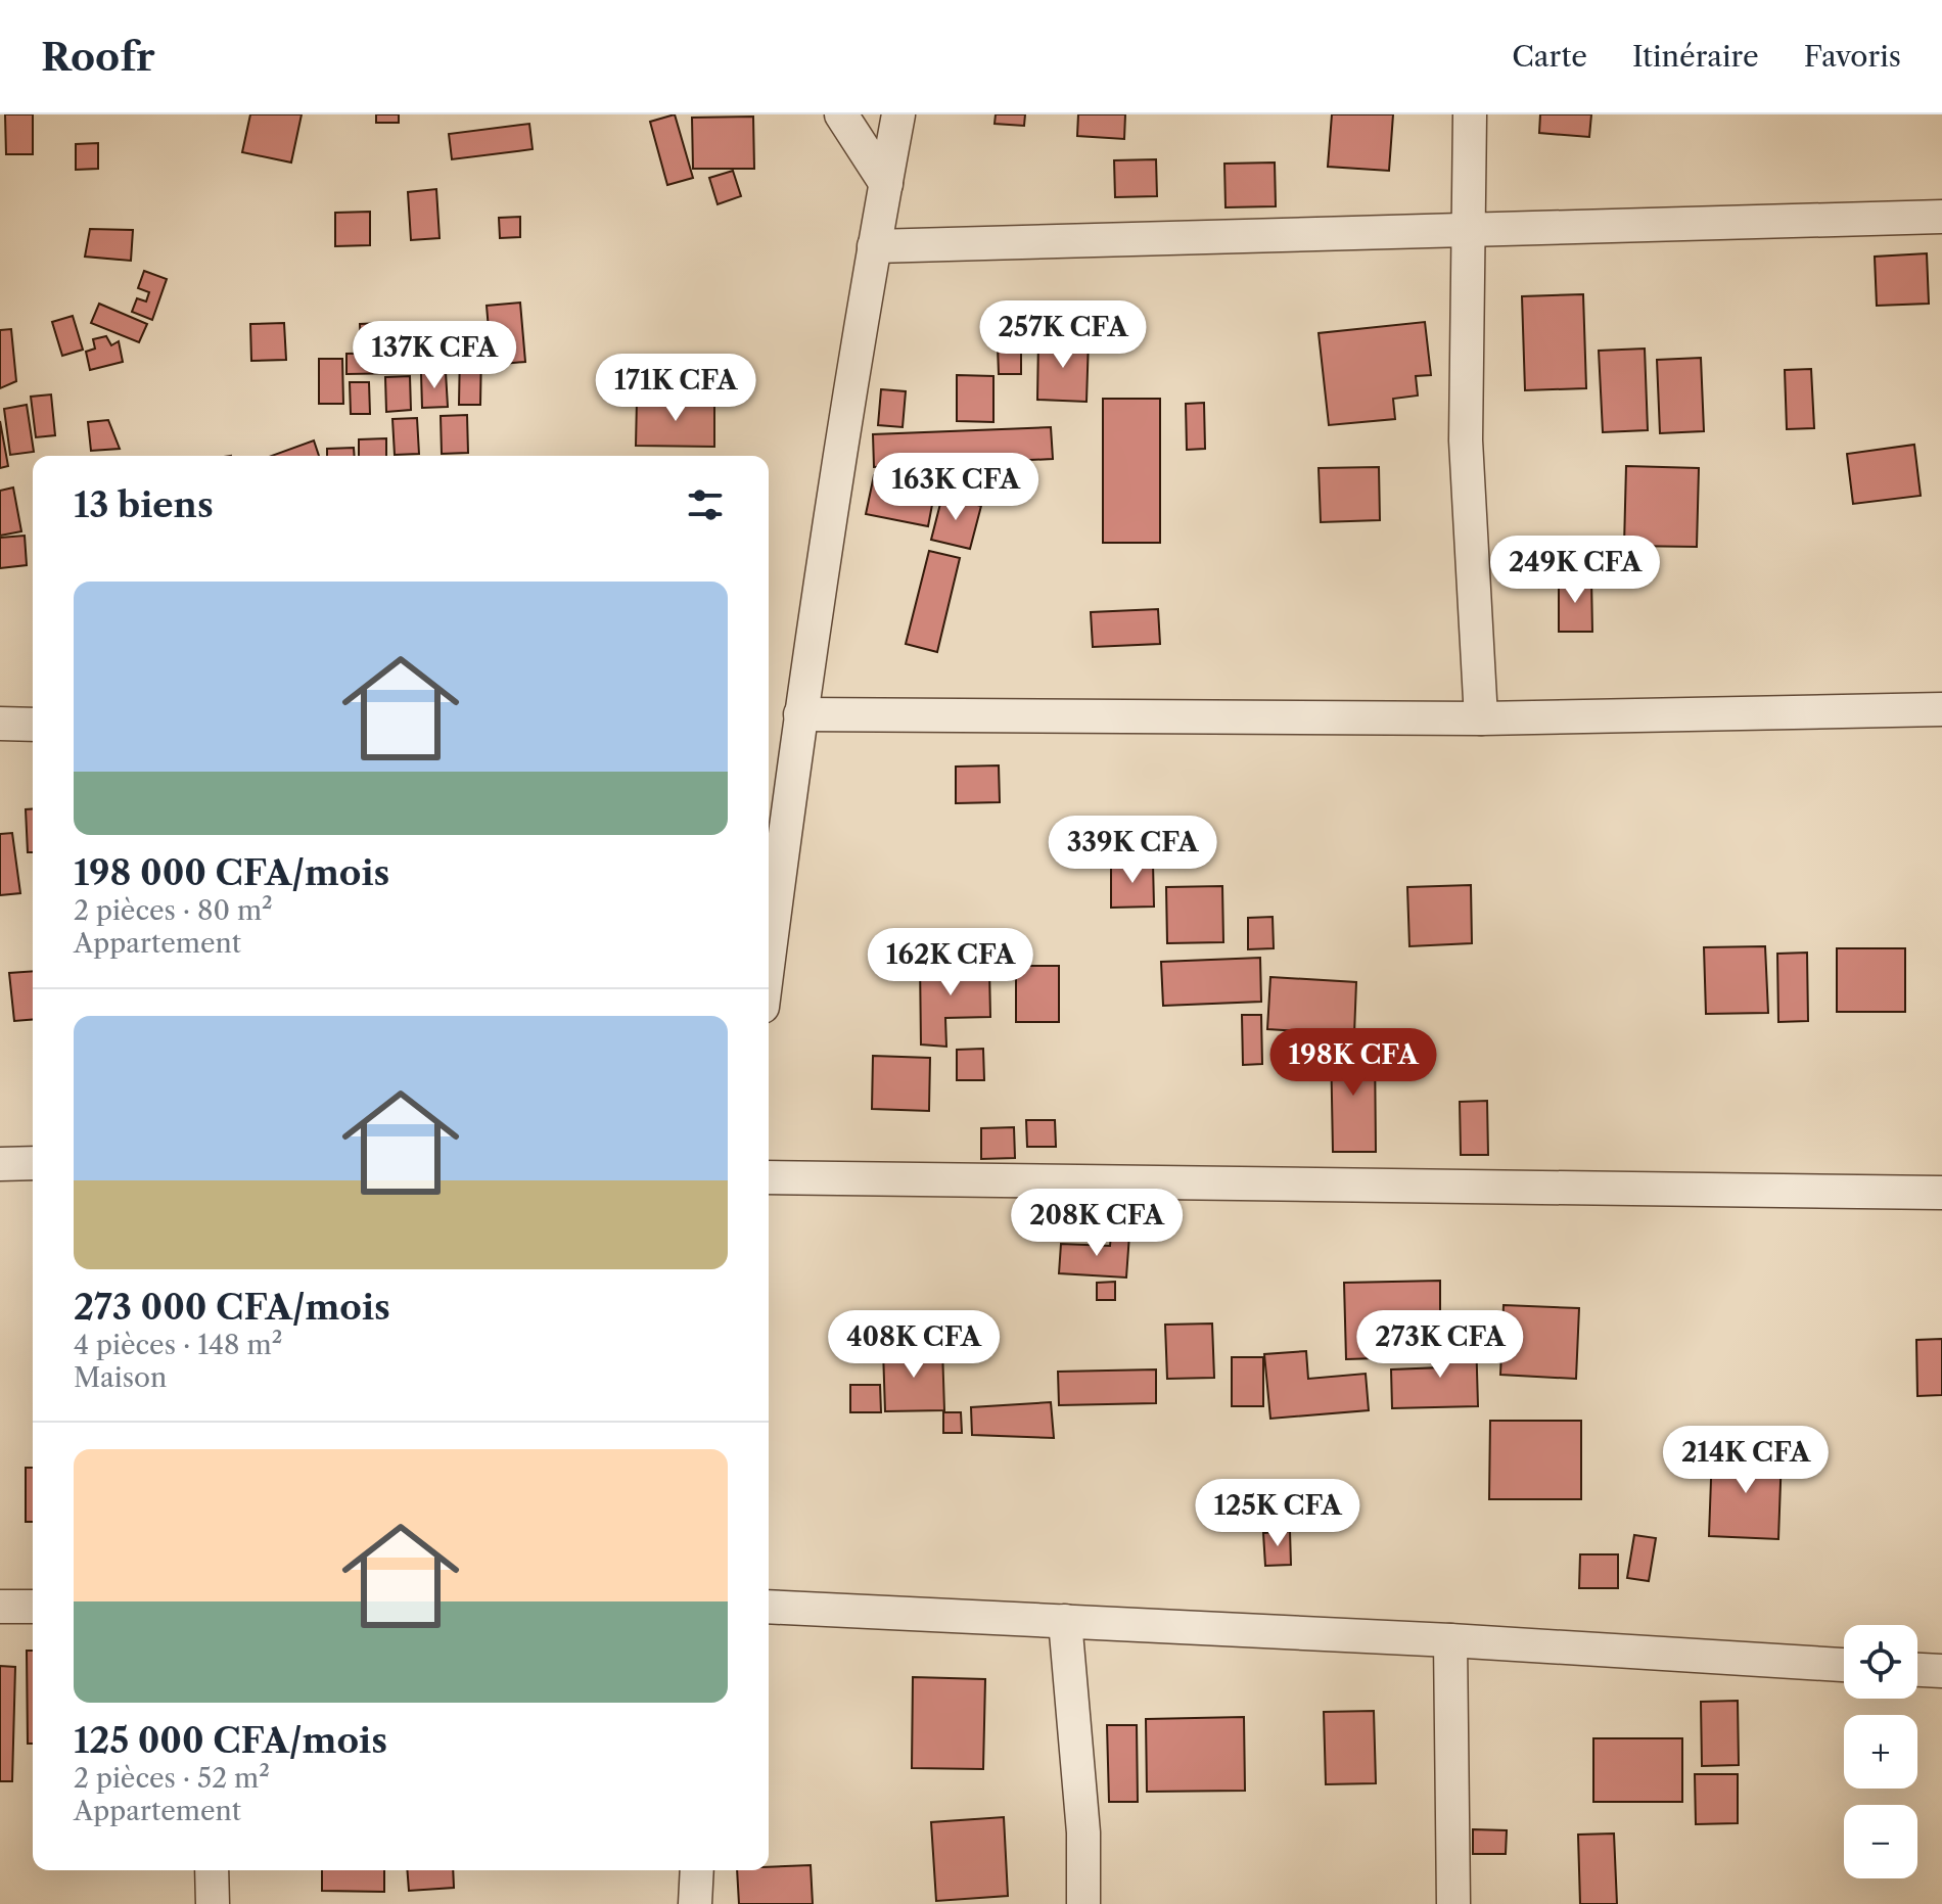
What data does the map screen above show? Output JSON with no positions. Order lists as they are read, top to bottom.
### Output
{
  "page": {
    "header": "Roofr",
    "nav": ["Carte", "Itinéraire", "Favoris"],
    "price": [
      "257K CFA",
      "137K CFA",
      "171K CFA",
      "163K CFA",
      "249K CFA",
      "339K CFA",
      "162K CFA",
      "198K CFA",
      "208K CFA",
      "408K CFA",
      "273K CFA",
      "214K CFA",
      "125K CFA"
    ],
    "heading": "13 biens",
    "list": [
      {
        "name": "198 000 CFA/mois",
        "note": "2 pièces · 80 m² · Appartement"
      },
      {
        "name": "273 000 CFA/mois",
        "note": "4 pièces · 148 m² · Maison"
      },
      {
        "name": "125 000 CFA/mois",
        "note": "2 pièces · 52 m² · Appartement"
      }
    ],
    "map_buttons": ["+", "−"]
  }
}
